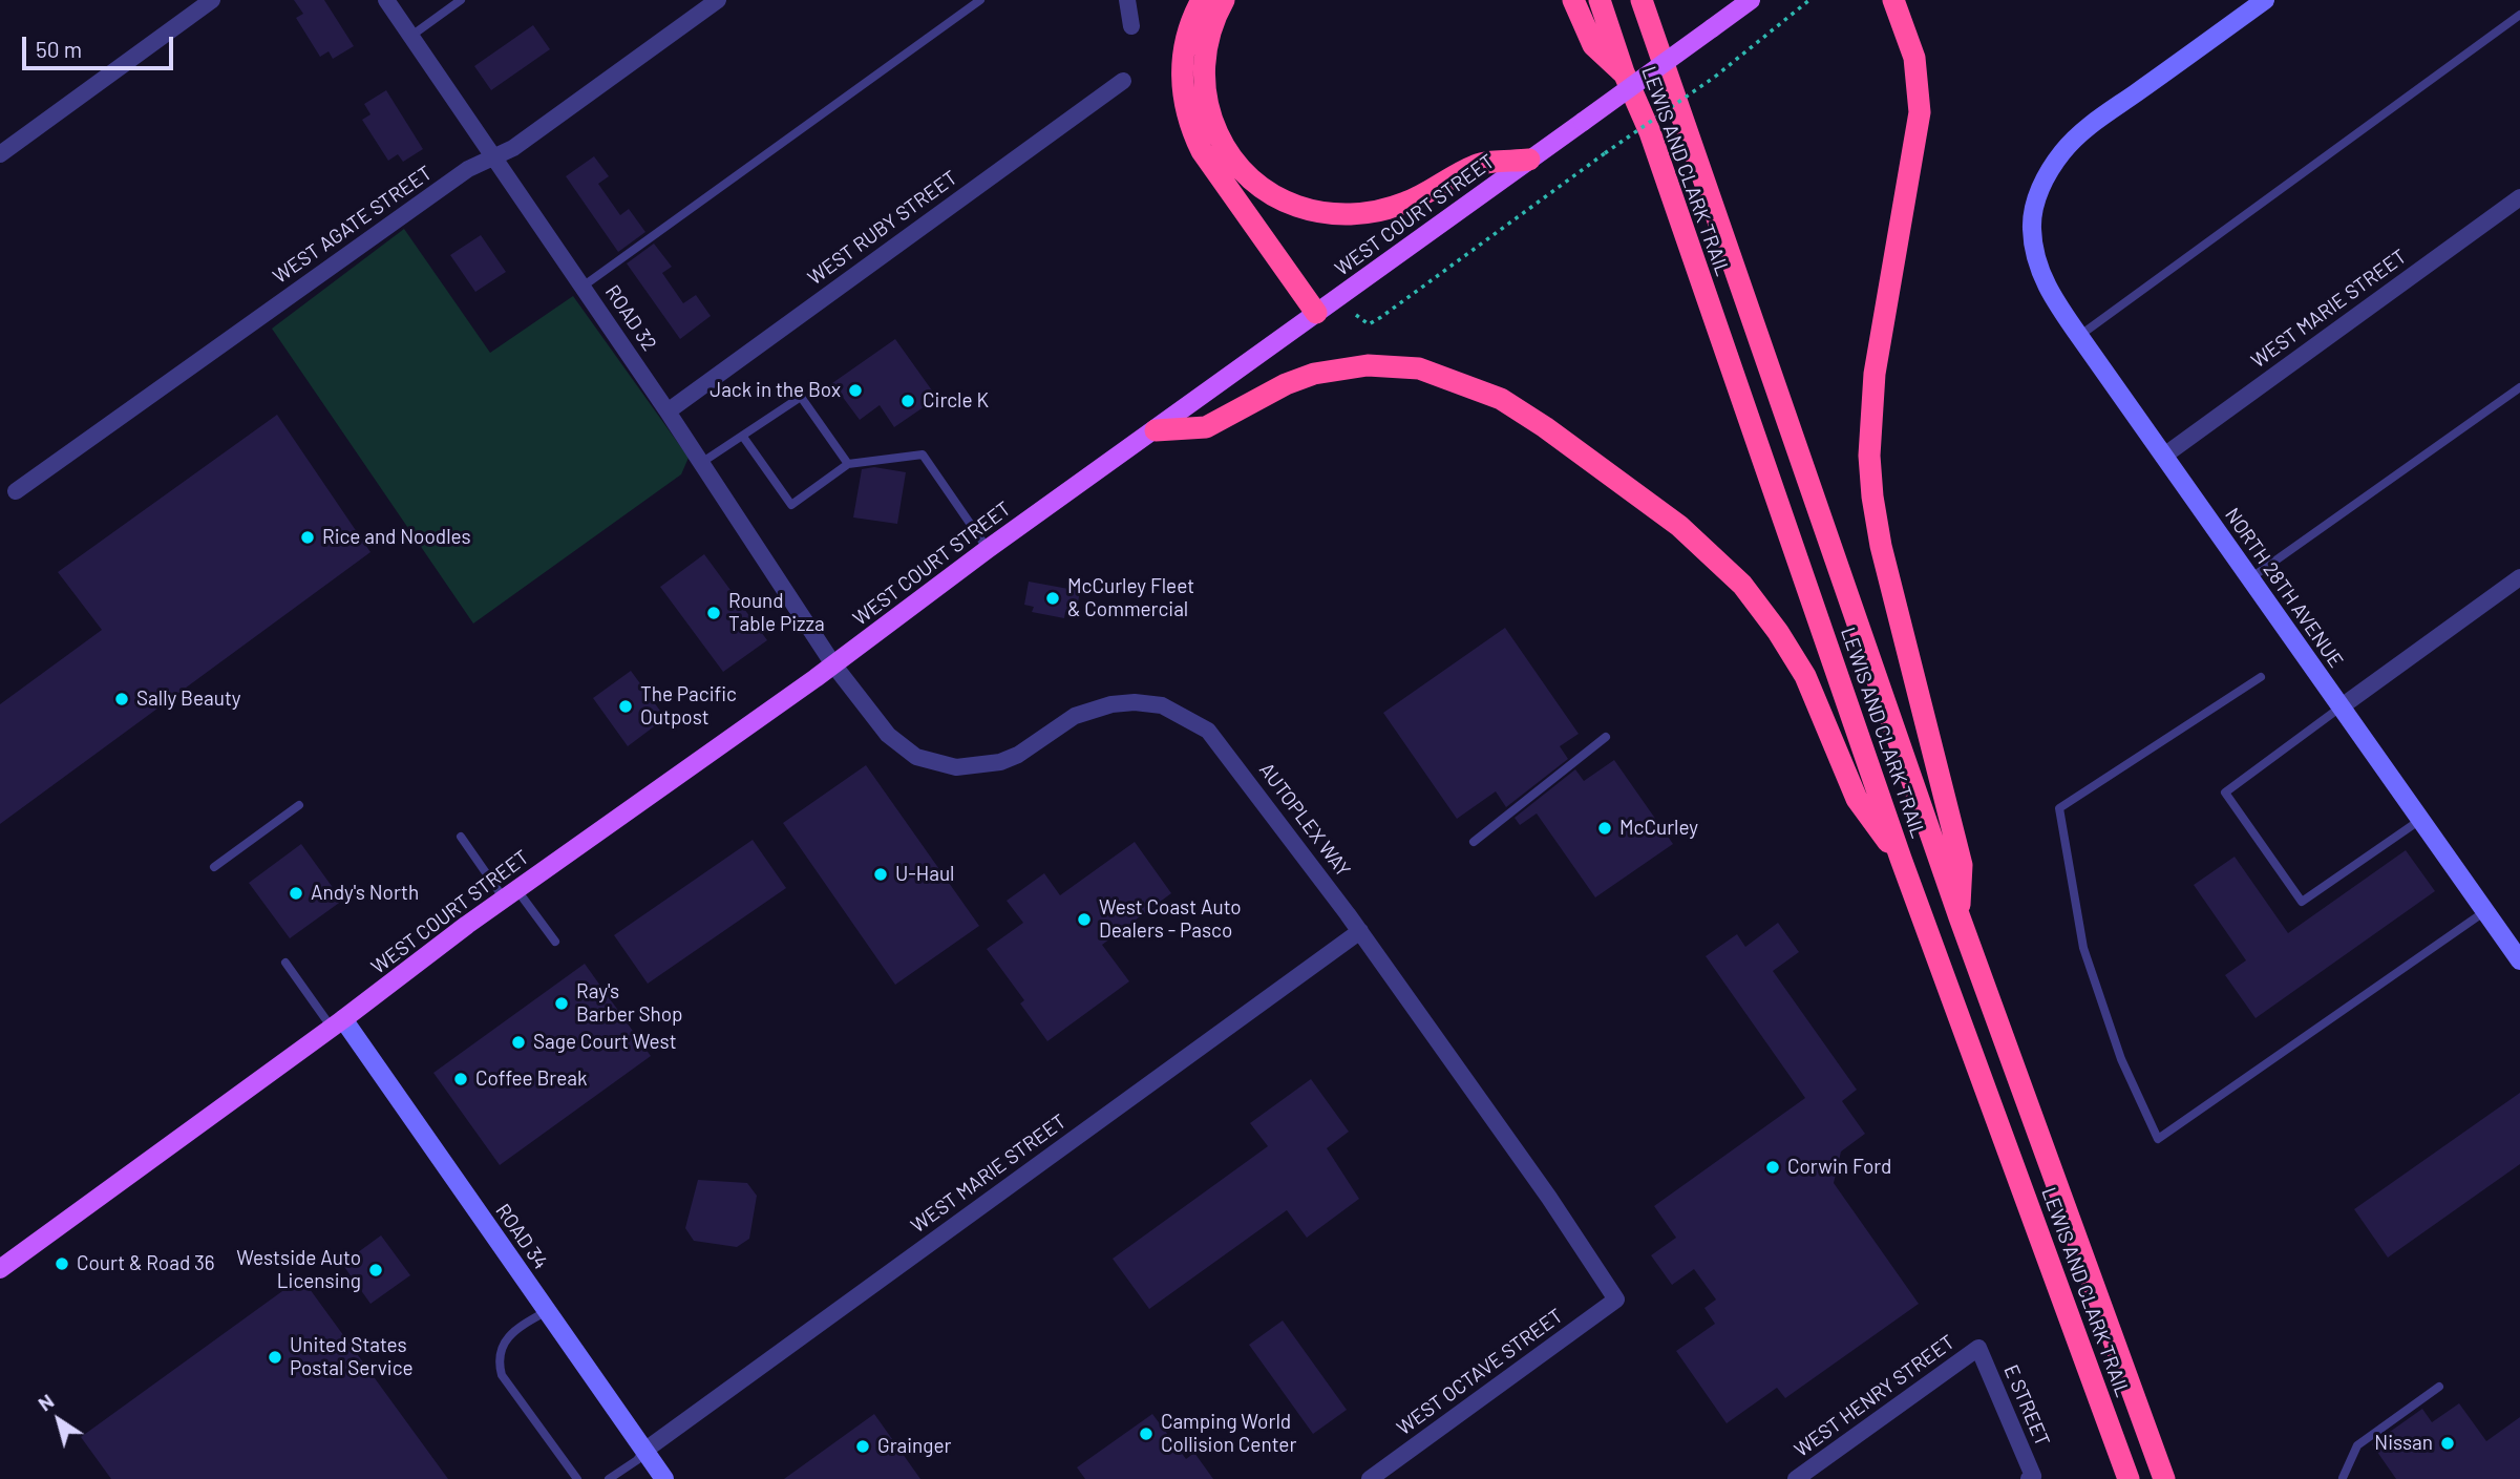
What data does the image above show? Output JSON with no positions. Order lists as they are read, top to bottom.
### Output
{
  "streets": {
    "highway": ["LEWIS AND CLARK TRAIL"],
    "main road": ["WEST COURT STREET"],
    "street": [
      "WEST AGATE STREET",
      "WEST RUBY STREET",
      "WEST MARIE STREET",
      "ROAD 32",
      "NORTH 28TH AVENUE",
      "AUTOPLEX WAY",
      "ROAD 34",
      "WEST OCTAVE STREET",
      "WEST HENRY STREET",
      "E STREET"
    ]
  },
  "crossings": [
    ["WEST COURT STREET", "ROAD 32"],
    ["WEST COURT STREET", "AUTOPLEX WAY"],
    ["WEST COURT STREET", "ROAD 34"],
    ["WEST AGATE STREET", "ROAD 32"],
    ["WEST RUBY STREET", "ROAD 32"],
    ["WEST MARIE STREET", "NORTH 28TH AVENUE"],
    ["WEST MARIE STREET", "AUTOPLEX WAY"],
    ["WEST MARIE STREET", "ROAD 34"],
    ["ROAD 32", "AUTOPLEX WAY"],
    ["AUTOPLEX WAY", "WEST OCTAVE STREET"],
    ["WEST HENRY STREET", "E STREET"]
  ],
  "places": [
    "Jack in the Box",
    "Circle K",
    "Rice and Noodles",
    "McCurley Fleet & Commercial",
    "Round Table Pizza",
    "Sally Beauty",
    "The Pacific Outpost",
    "McCurley",
    "U-Haul",
    "Andy's North",
    "West Coast Auto Dealers - Pasco",
    "Ray's Barber Shop",
    "Sage Court West",
    "Coffee Break",
    "Corwin Ford",
    "Court & Road 36",
    "Westside Auto Licensing",
    "United States Postal Service",
    "Camping World Collision Center",
    "Nissan",
    "Grainger"
  ],
  "scale_bar": "50 m",
  "north": "top left"
}
